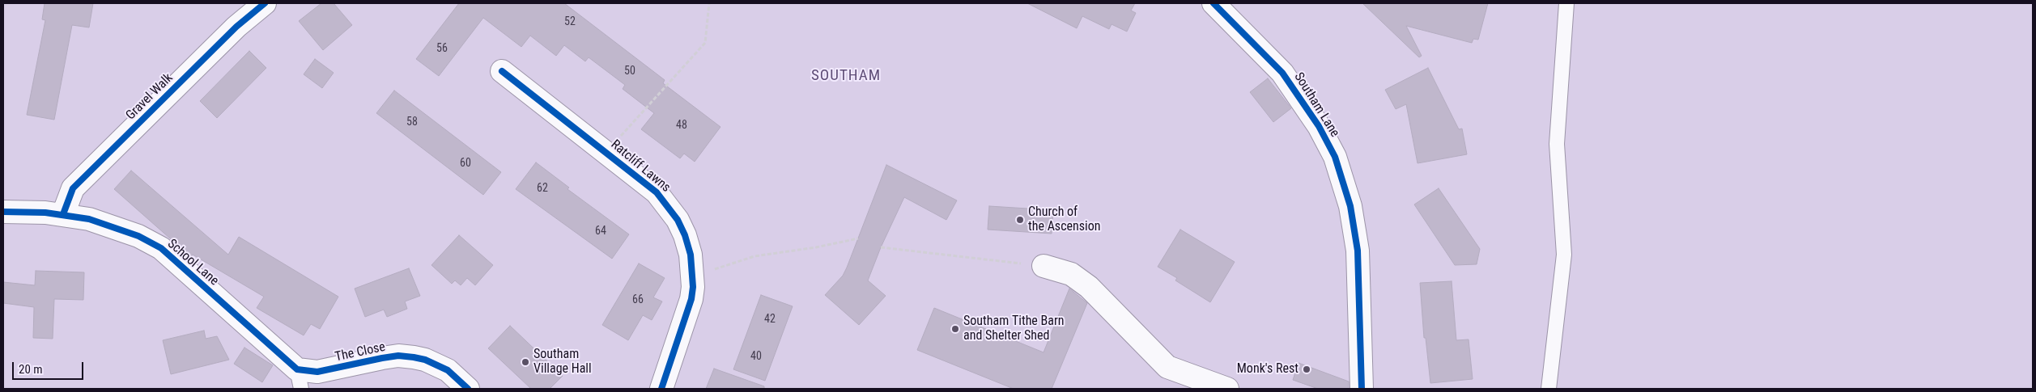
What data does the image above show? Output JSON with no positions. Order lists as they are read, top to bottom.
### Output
{
  "streets": {
    "street": [
      "Gravel Walk",
      "Southam Lane",
      "Ratcliff Lawns",
      "School Lane",
      "The Close"
    ]
  },
  "crossings": [
    ["Gravel Walk", "School Lane"],
    ["School Lane", "The Close"]
  ],
  "districts": ["SOUTHAM"],
  "places": [
    "Church of the Ascension",
    "Southam Tithe Barn and Shelter Shed",
    "Southam Village Hall",
    "Monk's Rest"
  ],
  "house_numbers": [
    "52",
    "56",
    "50",
    "58",
    "48",
    "60",
    "62",
    "64",
    "66",
    "42",
    "40"
  ],
  "scale_bar": "20 m"
}
